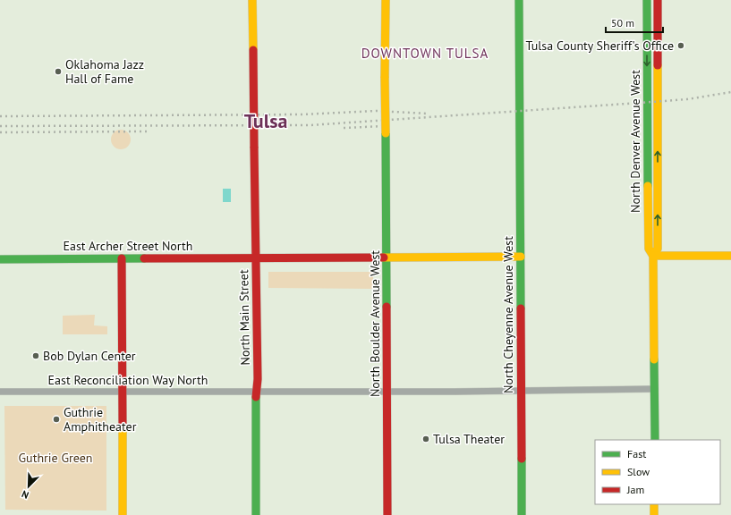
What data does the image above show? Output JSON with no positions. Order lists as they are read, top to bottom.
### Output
{
  "streets": {
    "street": [
      "North Denver Avenue West",
      "East Archer Street North",
      "North Cheyenne Avenue West",
      "North Main Street",
      "North Boulder Avenue West",
      "East Reconciliation Way North"
    ]
  },
  "crossings": [
    ["North Denver Avenue West", "East Reconciliation Way North"],
    ["East Archer Street North", "North Cheyenne Avenue West"],
    ["East Archer Street North", "North Main Street"],
    ["East Archer Street North", "North Boulder Avenue West"],
    ["North Cheyenne Avenue West", "East Reconciliation Way North"],
    ["North Main Street", "East Reconciliation Way North"],
    ["North Boulder Avenue West", "East Reconciliation Way North"]
  ],
  "districts": ["DOWNTOWN TULSA", "Tulsa"],
  "parks": ["Guthrie Green"],
  "places": [
    "Tulsa County Sheriff's Office",
    "Oklahoma Jazz Hall of Fame",
    "Bob Dylan Center",
    "Guthrie Amphitheater",
    "Tulsa Theater"
  ],
  "legend": ["Fast", "Slow", "Jam"],
  "scale_bar": "50 m",
  "north": "bottom left"
}
